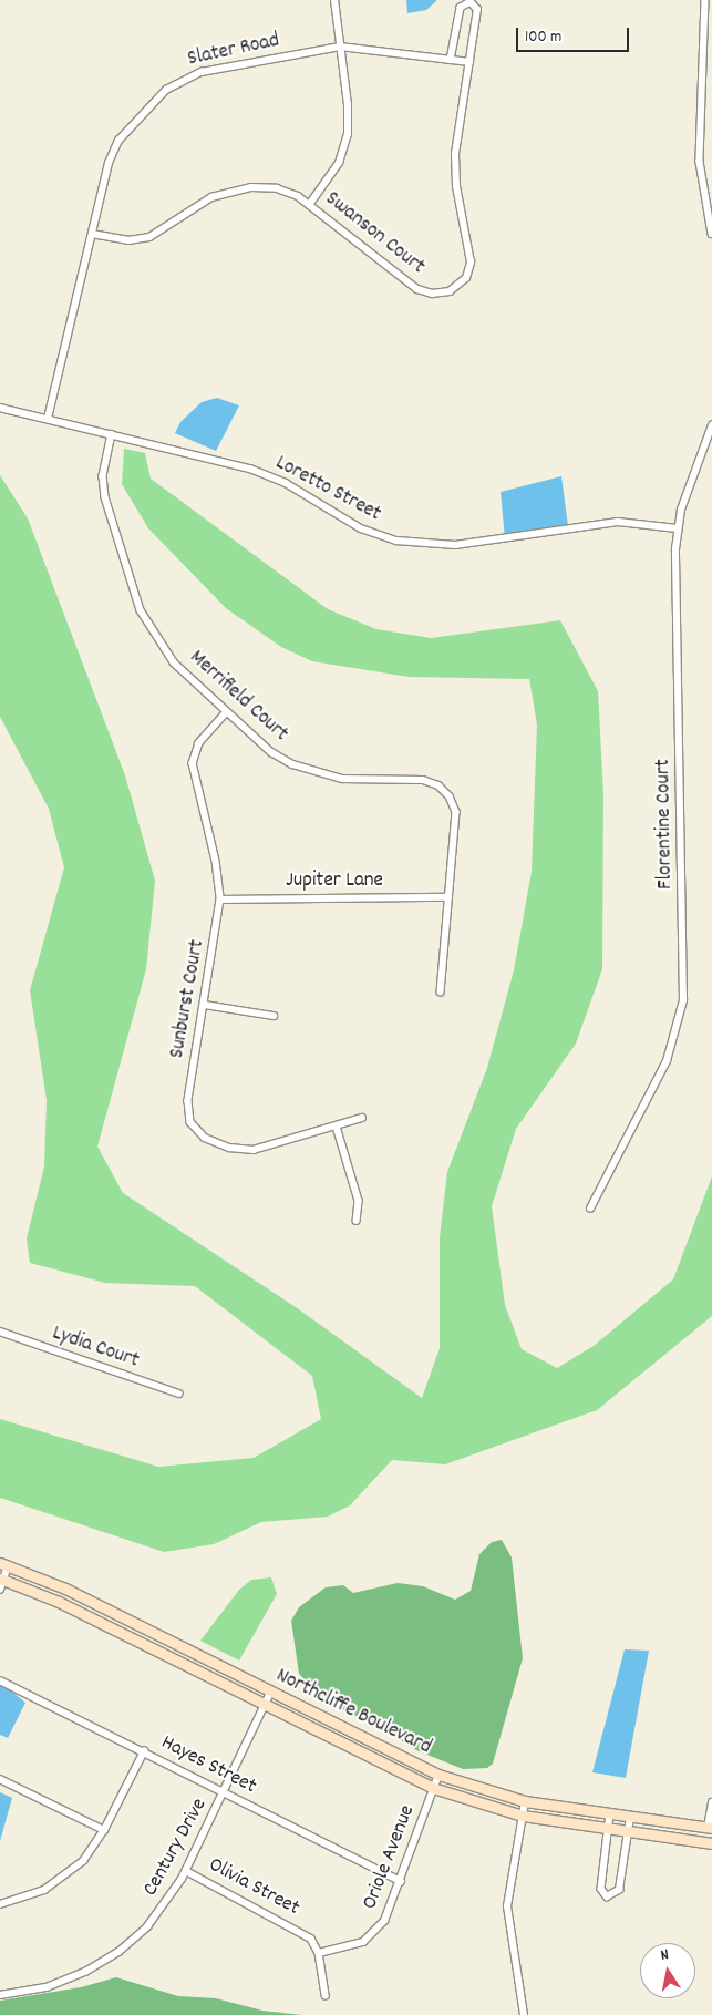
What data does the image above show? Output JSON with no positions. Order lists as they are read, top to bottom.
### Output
{
  "streets": {
    "main road": ["Northcliffe Boulevard"],
    "street": [
      "Slater Road",
      "Swanson Court",
      "Loretto Street",
      "Merrifield Court",
      "Florentine Court",
      "Jupiter Lane",
      "Sunburst Court",
      "Lydia Court",
      "Hayes Street",
      "Century Drive",
      "Oriole Avenue",
      "Olivia Street"
    ]
  },
  "crossings": [
    ["Slater Road", "Swanson Court"],
    ["Slater Road", "Loretto Street"],
    ["Loretto Street", "Merrifield Court"],
    ["Loretto Street", "Florentine Court"],
    ["Merrifield Court", "Jupiter Lane"],
    ["Merrifield Court", "Sunburst Court"],
    ["Jupiter Lane", "Sunburst Court"],
    ["Northcliffe Boulevard", "Century Drive"],
    ["Northcliffe Boulevard", "Oriole Avenue"],
    ["Hayes Street", "Century Drive"],
    ["Hayes Street", "Oriole Avenue"],
    ["Century Drive", "Olivia Street"],
    ["Oriole Avenue", "Olivia Street"]
  ],
  "scale_bar": "100 m",
  "north": "top"
}
